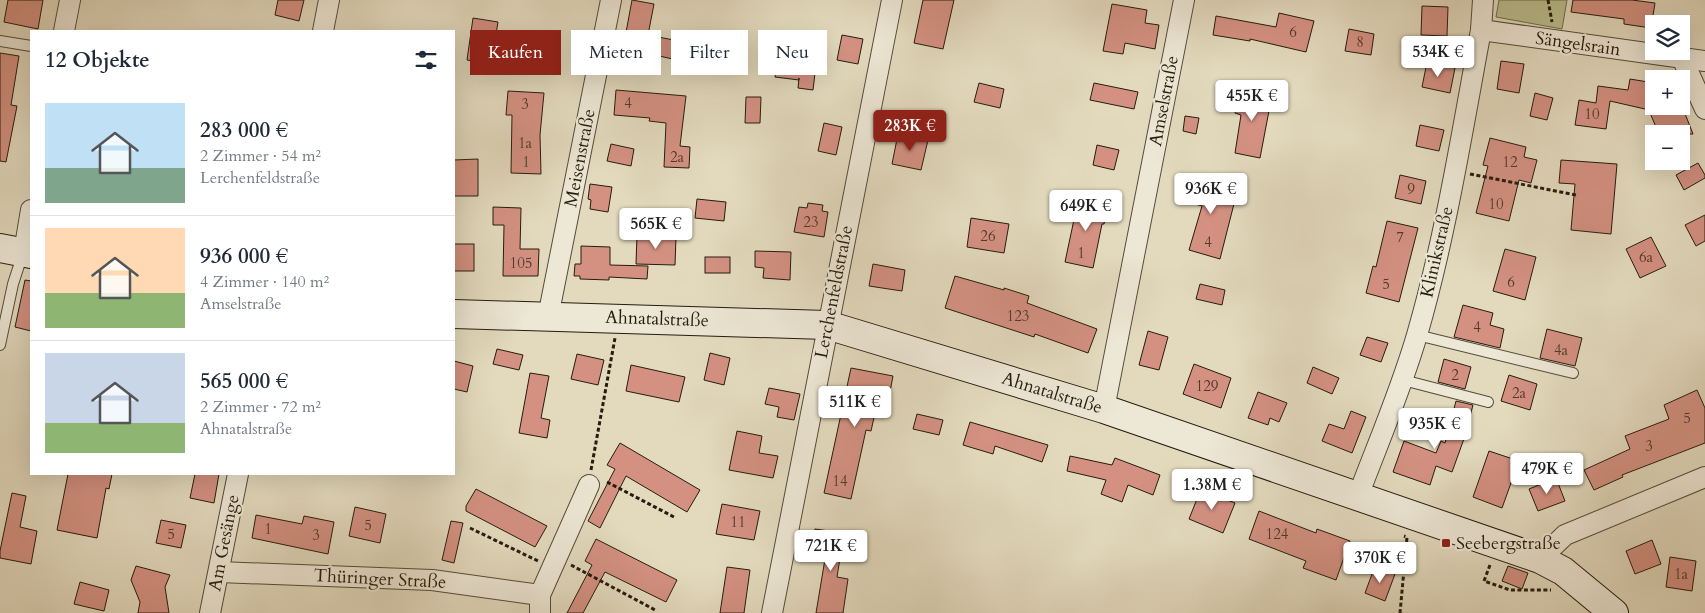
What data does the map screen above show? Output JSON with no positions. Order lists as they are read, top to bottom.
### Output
{
  "streets": {
    "street": [
      "Sängelsrain",
      "Amselstraße",
      "Meisenstraße",
      "Klinikstraße",
      "Lerchenfeldstraße",
      "Ahnatalstraße",
      "Am Gesänge",
      "Thüringer Straße"
    ]
  },
  "crossings": [
    ["Sängelsrain", "Klinikstraße"],
    ["Amselstraße", "Ahnatalstraße"],
    ["Meisenstraße", "Ahnatalstraße"],
    ["Klinikstraße", "Ahnatalstraße"],
    ["Lerchenfeldstraße", "Ahnatalstraße"],
    ["Am Gesänge", "Thüringer Straße"]
  ],
  "places": {
    "transit": ["Seebergstraße"]
  },
  "house_numbers": [
    "6",
    "8",
    "4",
    "3",
    "10",
    "1a",
    "2a",
    "1",
    "12",
    "9",
    "10",
    "23",
    "26",
    "7",
    "4",
    "1",
    "6a",
    "105",
    "6",
    "5",
    "123",
    "4",
    "4a",
    "2",
    "129",
    "2a",
    "5",
    "3",
    "14",
    "11",
    "5",
    "1",
    "5",
    "124",
    "3",
    "1a"
  ],
  "page": {
    "map_buttons": ["+", "−"],
    "chip": [
      "Kaufen",
      "Mieten",
      "Filter",
      "Neu"
    ],
    "heading": "12 Objekte",
    "price": [
      "534K €",
      "455K €",
      "283K €",
      "936K €",
      "649K €",
      "565K €",
      "511K €",
      "935K €",
      "479K €",
      "1.38M €",
      "721K €",
      "370K €"
    ],
    "list": [
      {
        "name": "283 000 €",
        "note": "2 Zimmer · 54 m² · Lerchenfeldstraße"
      },
      {
        "name": "936 000 €",
        "note": "4 Zimmer · 140 m² · Amselstraße"
      },
      {
        "name": "565 000 €",
        "note": "2 Zimmer · 72 m² · Ahnatalstraße"
      }
    ]
  }
}
